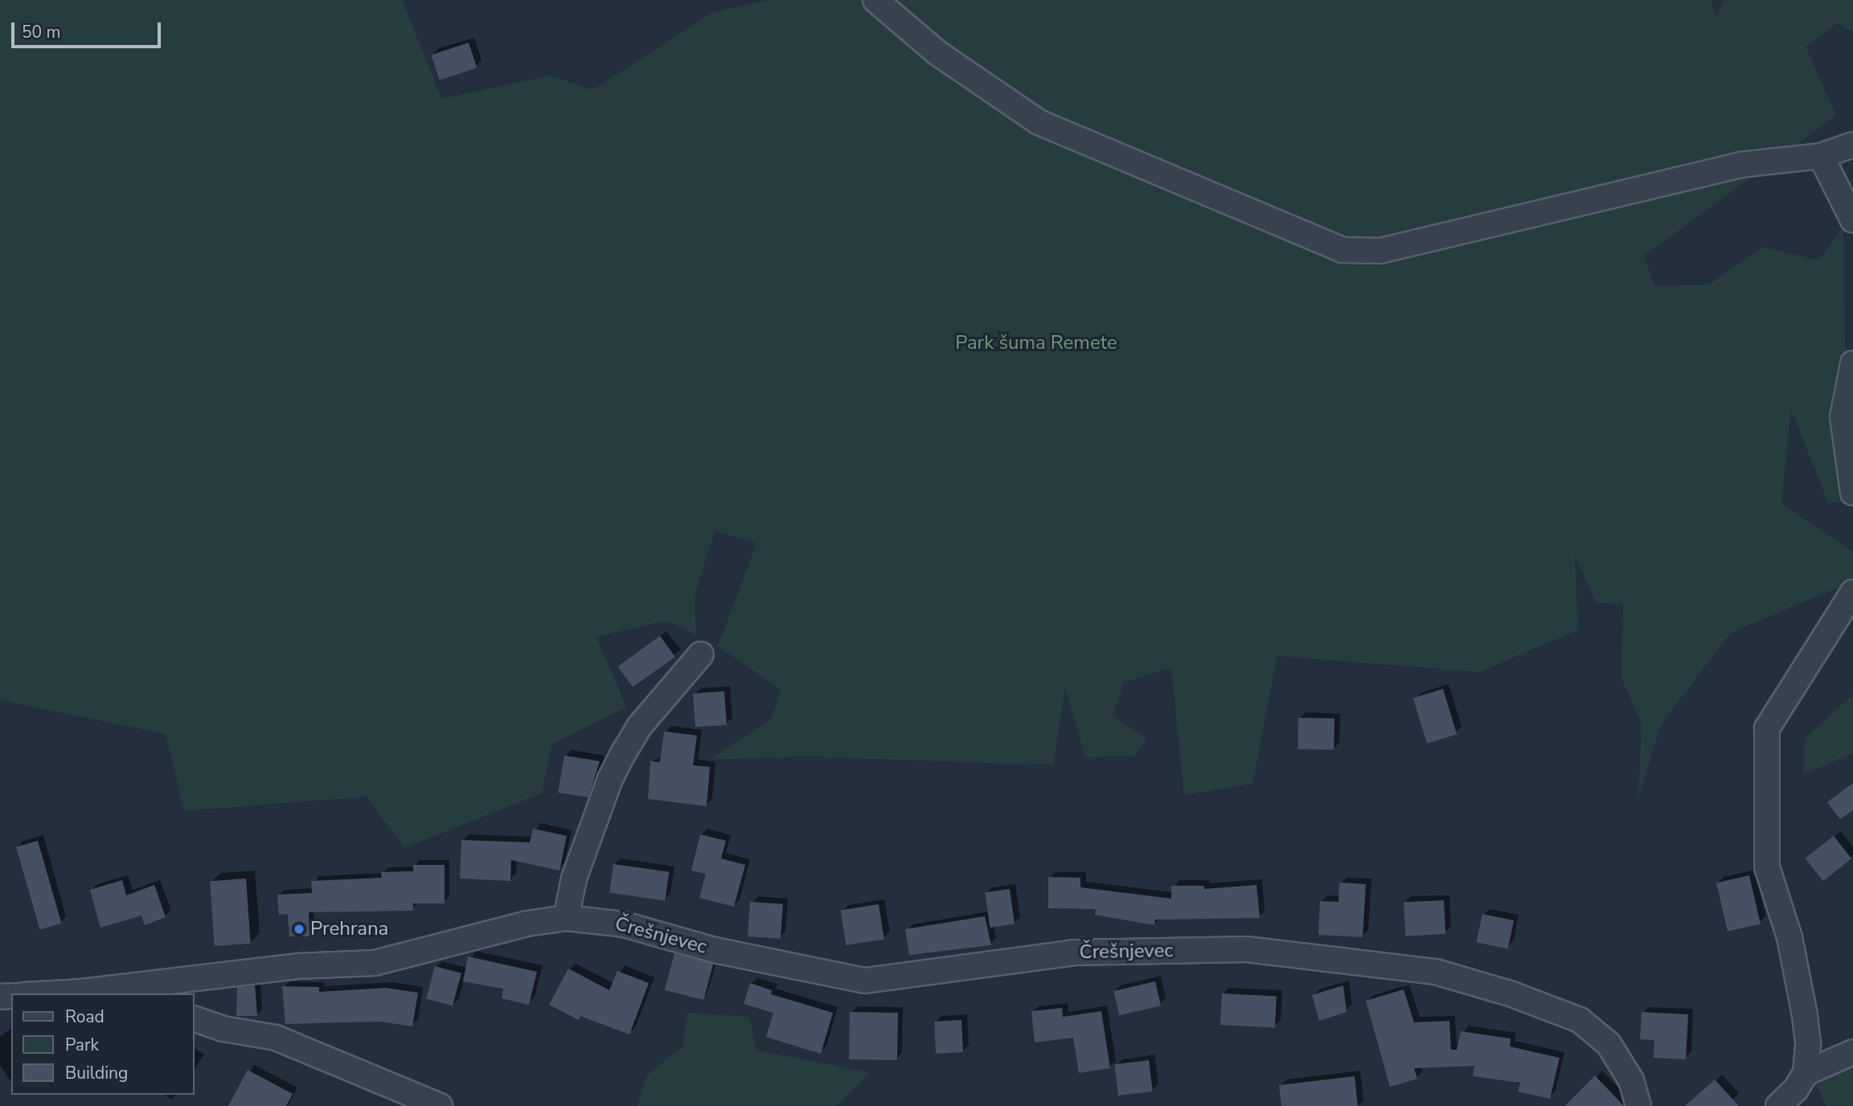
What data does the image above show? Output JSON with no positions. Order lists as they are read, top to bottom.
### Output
{
  "streets": {
    "street": ["Črešnjevec"]
  },
  "parks": ["Park šuma Remete"],
  "places": ["Prehrana"],
  "legend": ["Road", "Park", "Building"],
  "scale_bar": "50 m"
}
